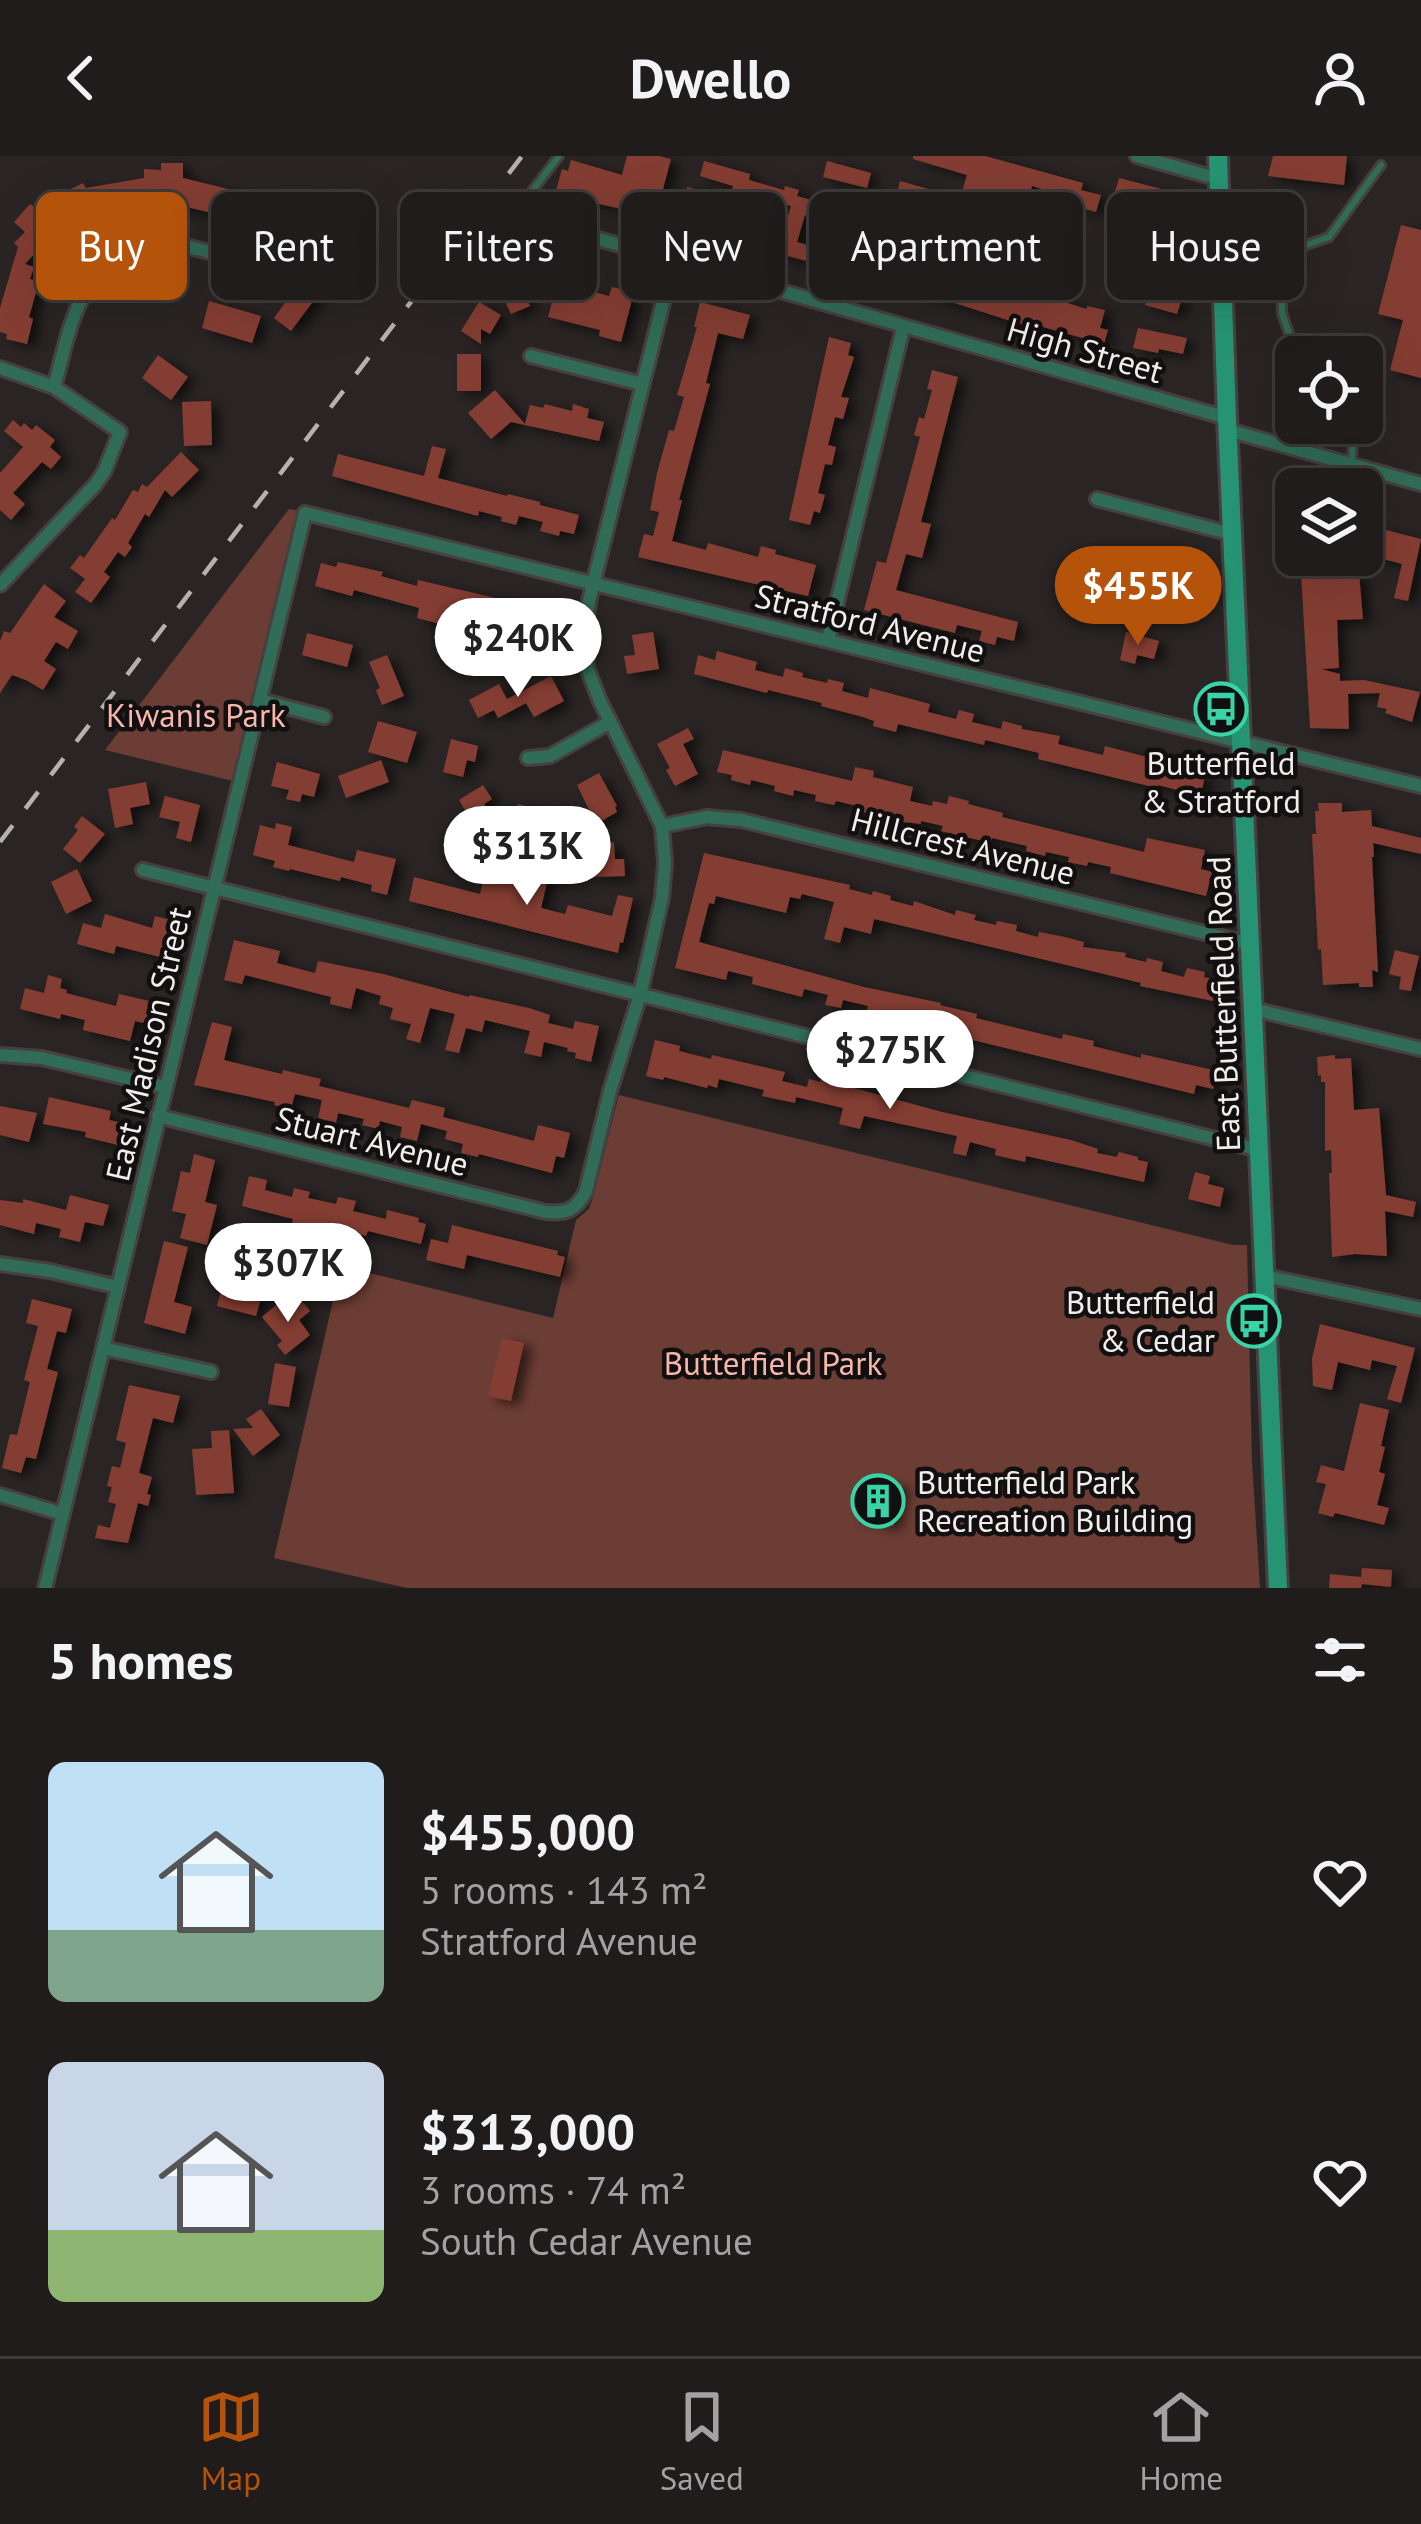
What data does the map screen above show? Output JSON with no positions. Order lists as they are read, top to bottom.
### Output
{
  "streets": {
    "main road": ["East Butterfield Road"],
    "street": [
      "High Street",
      "Stratford Avenue",
      "Hillcrest Avenue",
      "East Madison Street",
      "Stuart Avenue"
    ]
  },
  "crossings": [
    ["High Street", "East Butterfield Road"],
    ["Stratford Avenue", "East Butterfield Road"],
    ["Stratford Avenue", "East Madison Street"],
    ["Hillcrest Avenue", "East Butterfield Road"],
    ["East Madison Street", "Stuart Avenue"]
  ],
  "parks": ["Kiwanis Park", "Butterfield Park"],
  "places": {
    "bus stop": ["Butterfield & Stratford", "Butterfield & Cedar"],
    "building": ["Butterfield Park Recreation Building"]
  },
  "page": {
    "header": "Dwello",
    "chip": [
      "Buy",
      "Rent",
      "Filters",
      "New",
      "Apartment",
      "House"
    ],
    "price": [
      "$455K",
      "$240K",
      "$313K",
      "$275K",
      "$307K"
    ],
    "heading": "5 homes",
    "list": [
      {
        "name": "$455,000",
        "note": "5 rooms · 143 m² · Stratford Avenue"
      },
      {
        "name": "$313,000",
        "note": "3 rooms · 74 m² · South Cedar Avenue"
      }
    ],
    "tabs": ["Map", "Saved", "Home"]
  }
}
